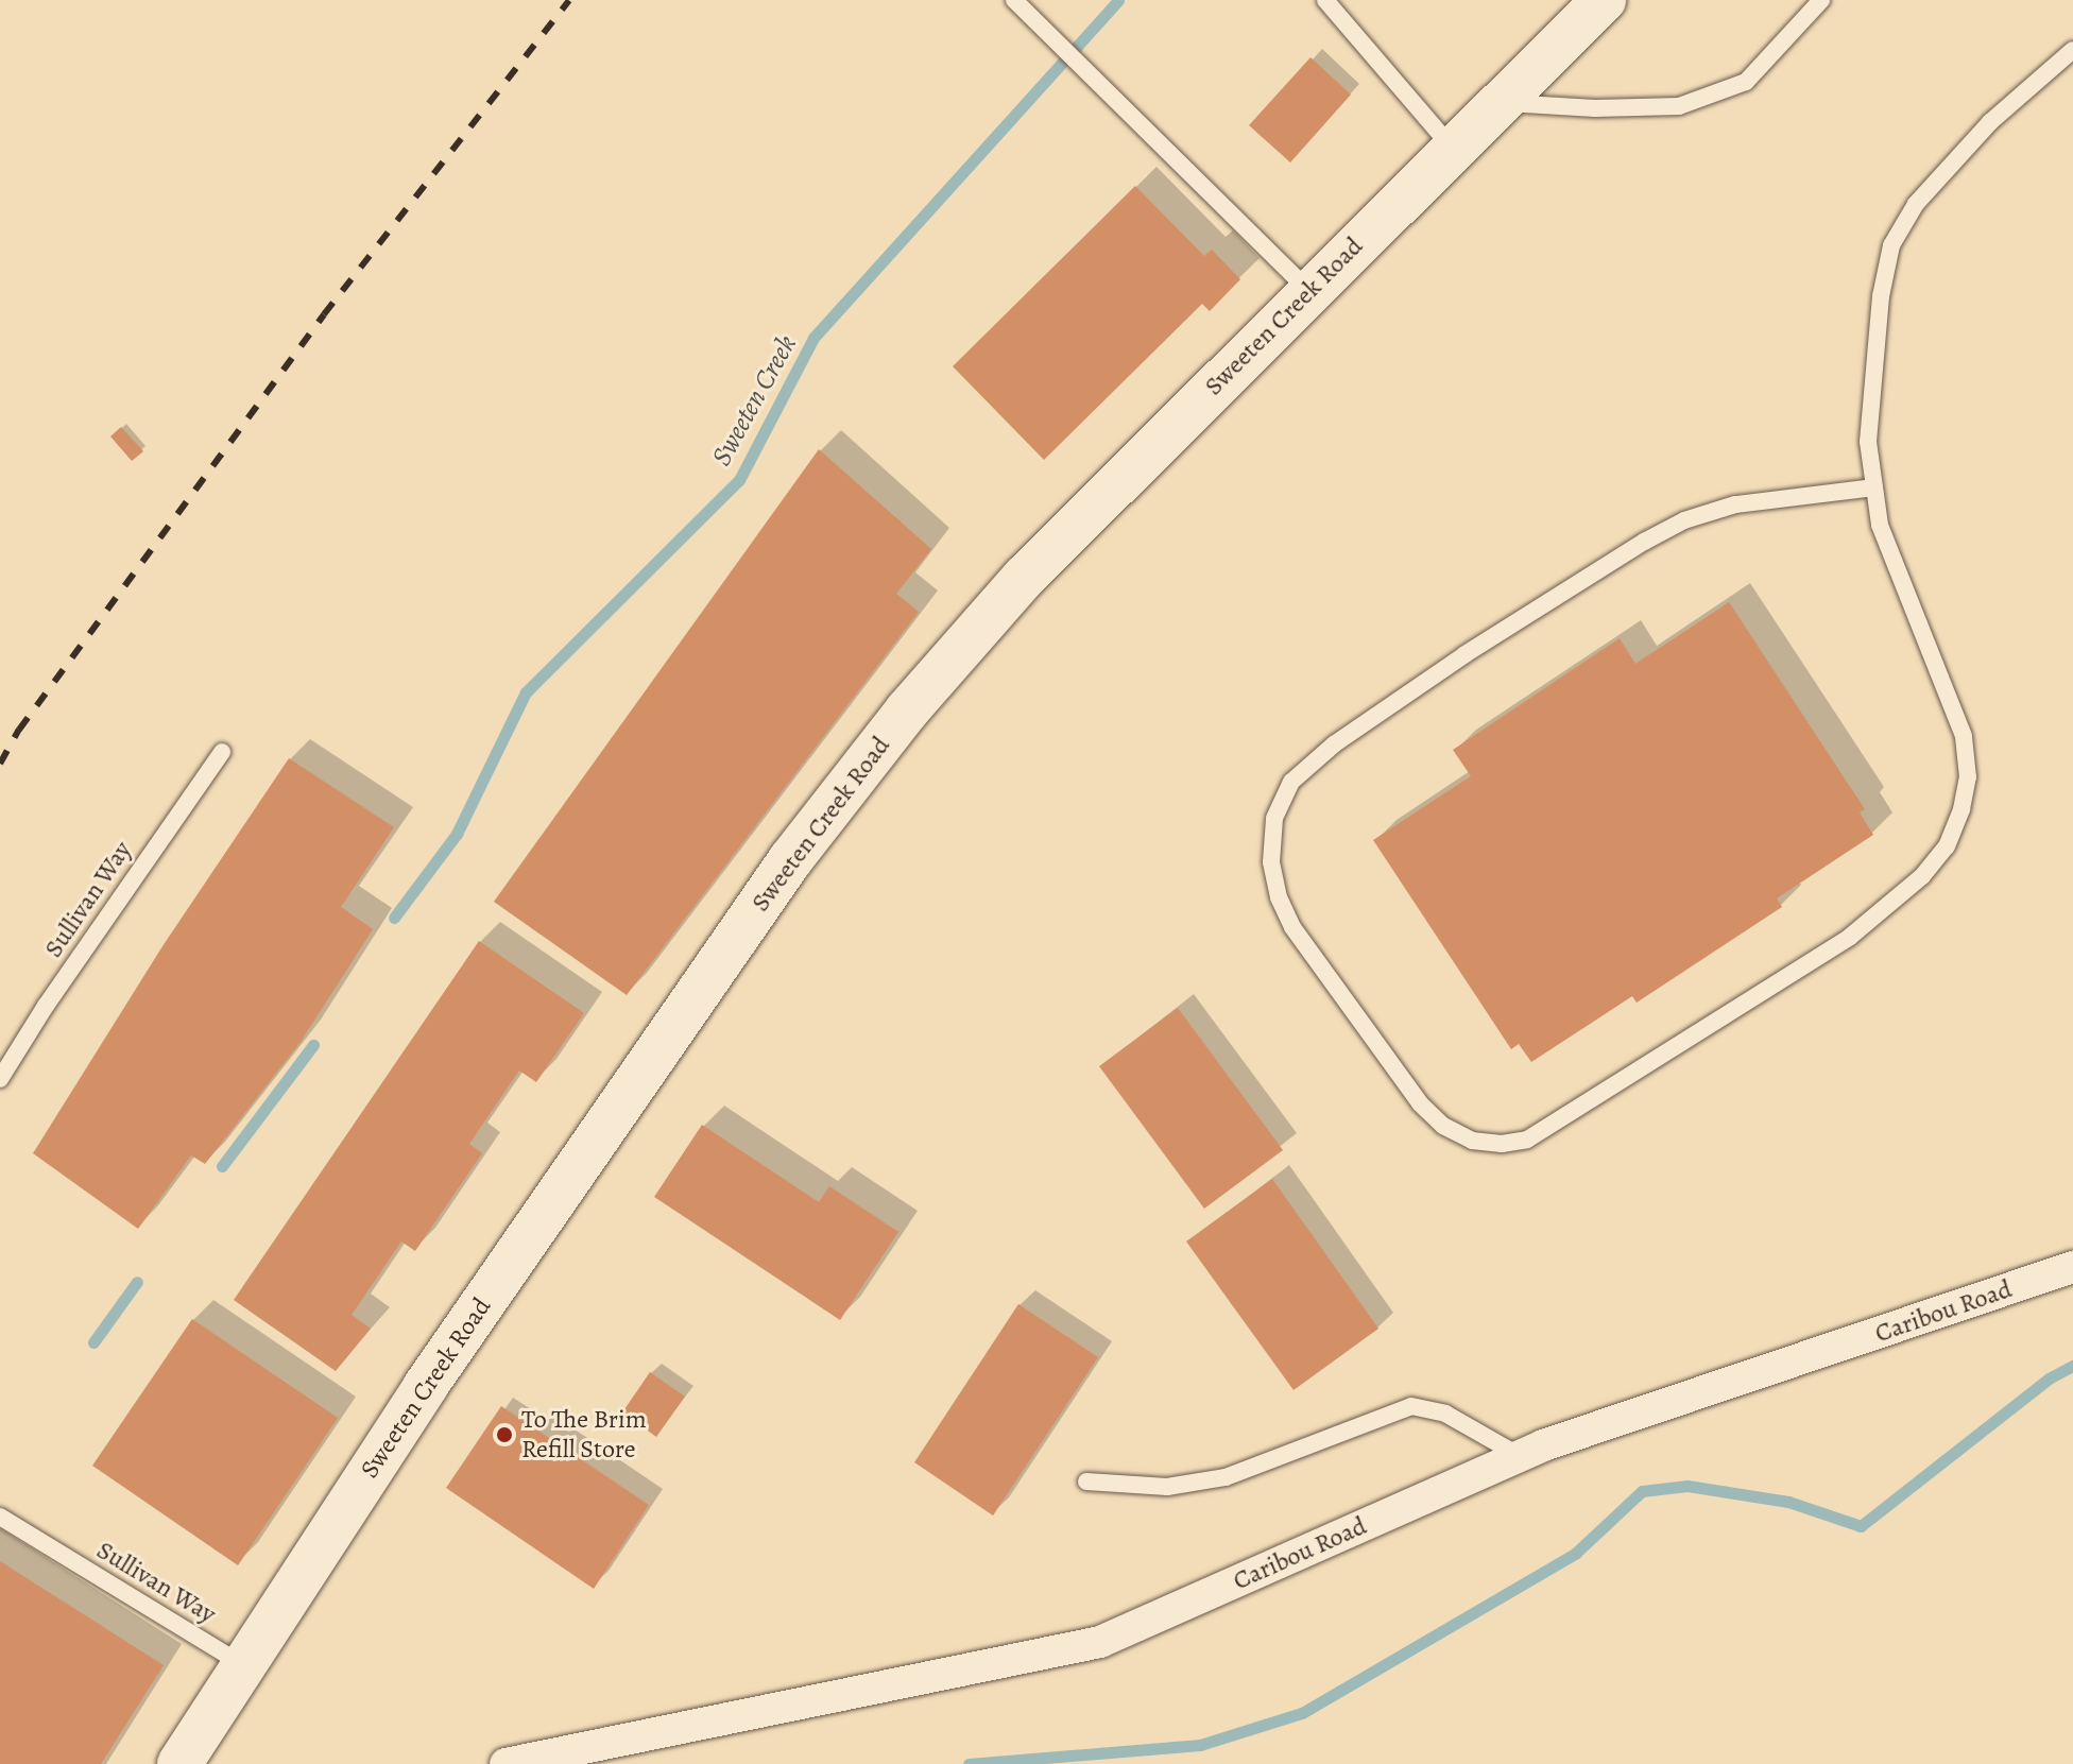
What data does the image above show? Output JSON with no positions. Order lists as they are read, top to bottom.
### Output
{
  "streets": {
    "main road": ["Sweeten Creek Road"],
    "street": ["Caribou Road"],
    "lane": ["Sullivan Way"]
  },
  "crossings": [
    ["Sweeten Creek Road", "Sullivan Way"]
  ],
  "water": ["Sweeten Creek"],
  "places": ["To The Brim Refill Store"]
}
